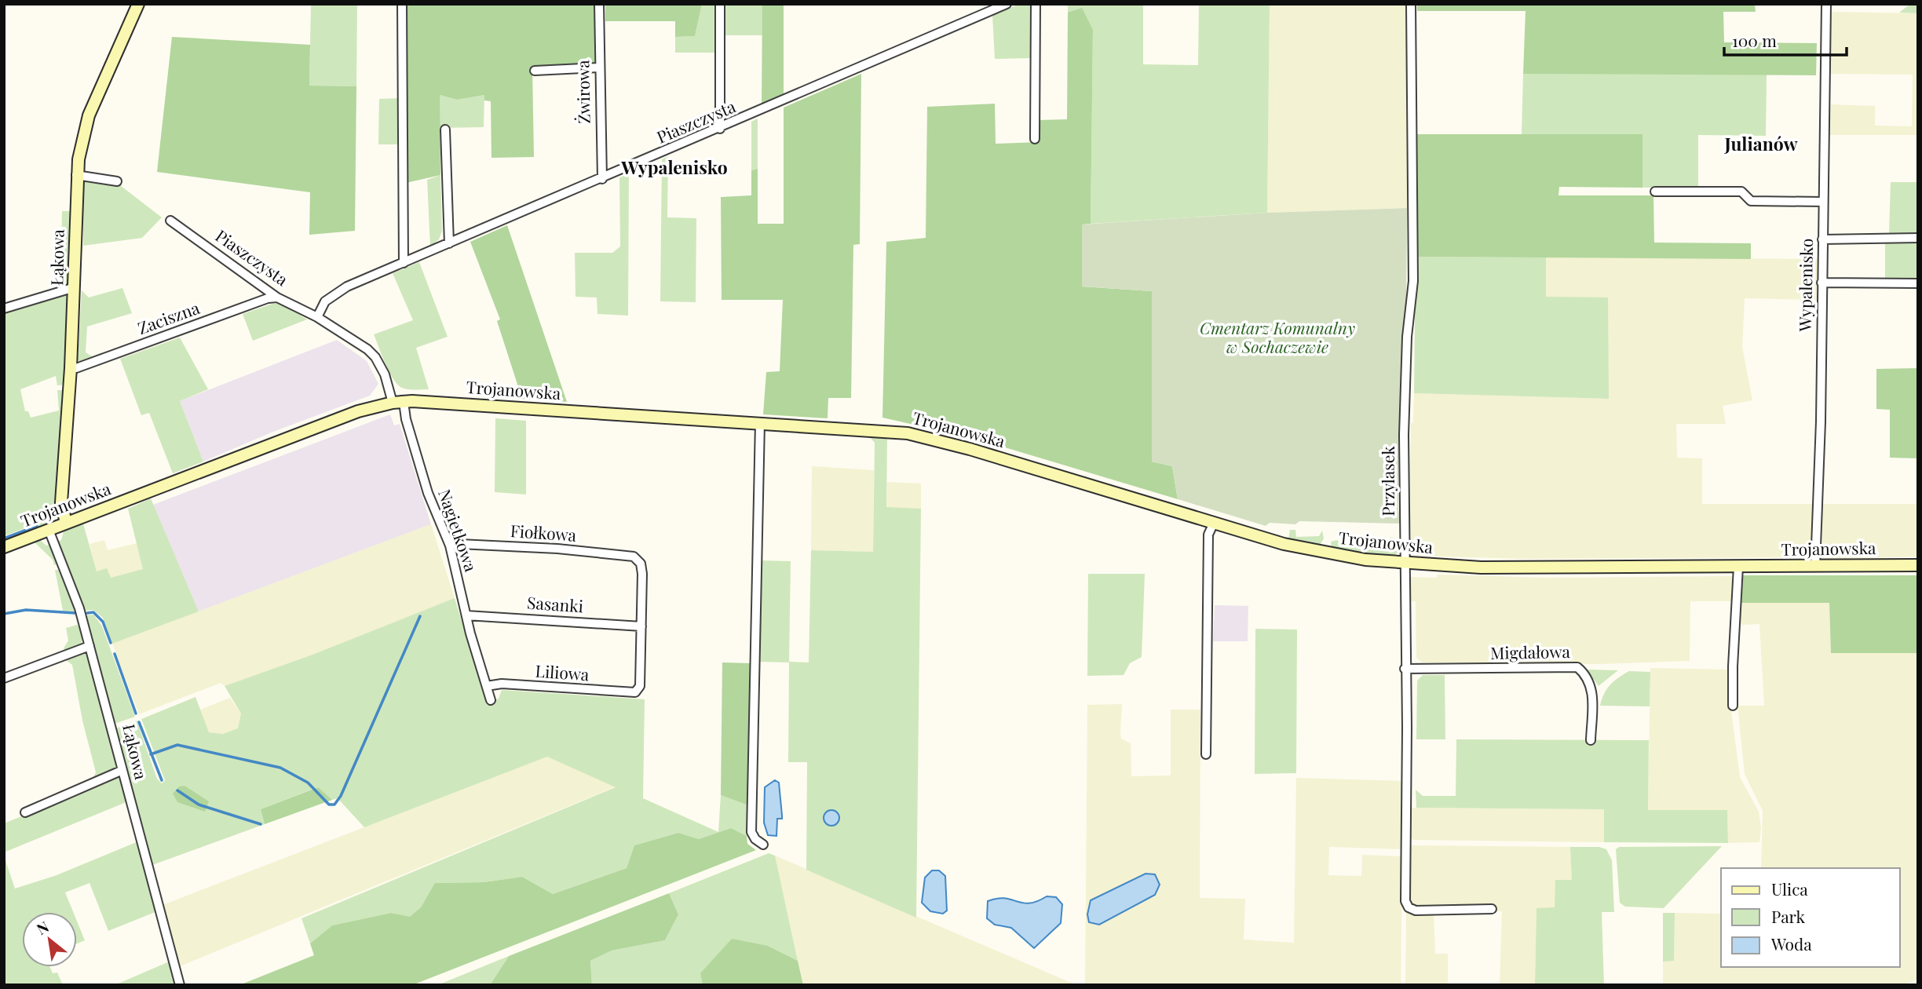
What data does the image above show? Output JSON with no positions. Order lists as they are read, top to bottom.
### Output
{
  "streets": {
    "street": [
      "Żwirowa",
      "Piaszczysta",
      "Łąkowa",
      "Wypalenisko",
      "Zaciszna",
      "Trojanowska",
      "Przylasek",
      "Nagietkowa",
      "Fiołkowa",
      "Sasanki",
      "Migdałowa",
      "Liliowa"
    ]
  },
  "crossings": [
    ["Żwirowa", "Piaszczysta"],
    ["Piaszczysta", "Zaciszna"],
    ["Piaszczysta", "Trojanowska"],
    ["Piaszczysta", "Nagietkowa"],
    ["Łąkowa", "Zaciszna"],
    ["Łąkowa", "Trojanowska"],
    ["Wypalenisko", "Trojanowska"],
    ["Trojanowska", "Przylasek"],
    ["Trojanowska", "Nagietkowa"],
    ["Przylasek", "Migdałowa"],
    ["Nagietkowa", "Fiołkowa"],
    ["Nagietkowa", "Sasanki"],
    ["Nagietkowa", "Liliowa"],
    ["Fiołkowa", "Sasanki"],
    ["Fiołkowa", "Liliowa"],
    ["Sasanki", "Liliowa"]
  ],
  "districts": ["Julianów", "Wypalenisko"],
  "parks": ["Cmentarz Komunalny w Sochaczewie"],
  "legend": ["Ulica", "Park", "Woda"],
  "scale_bar": "100 m",
  "north": "top left"
}
